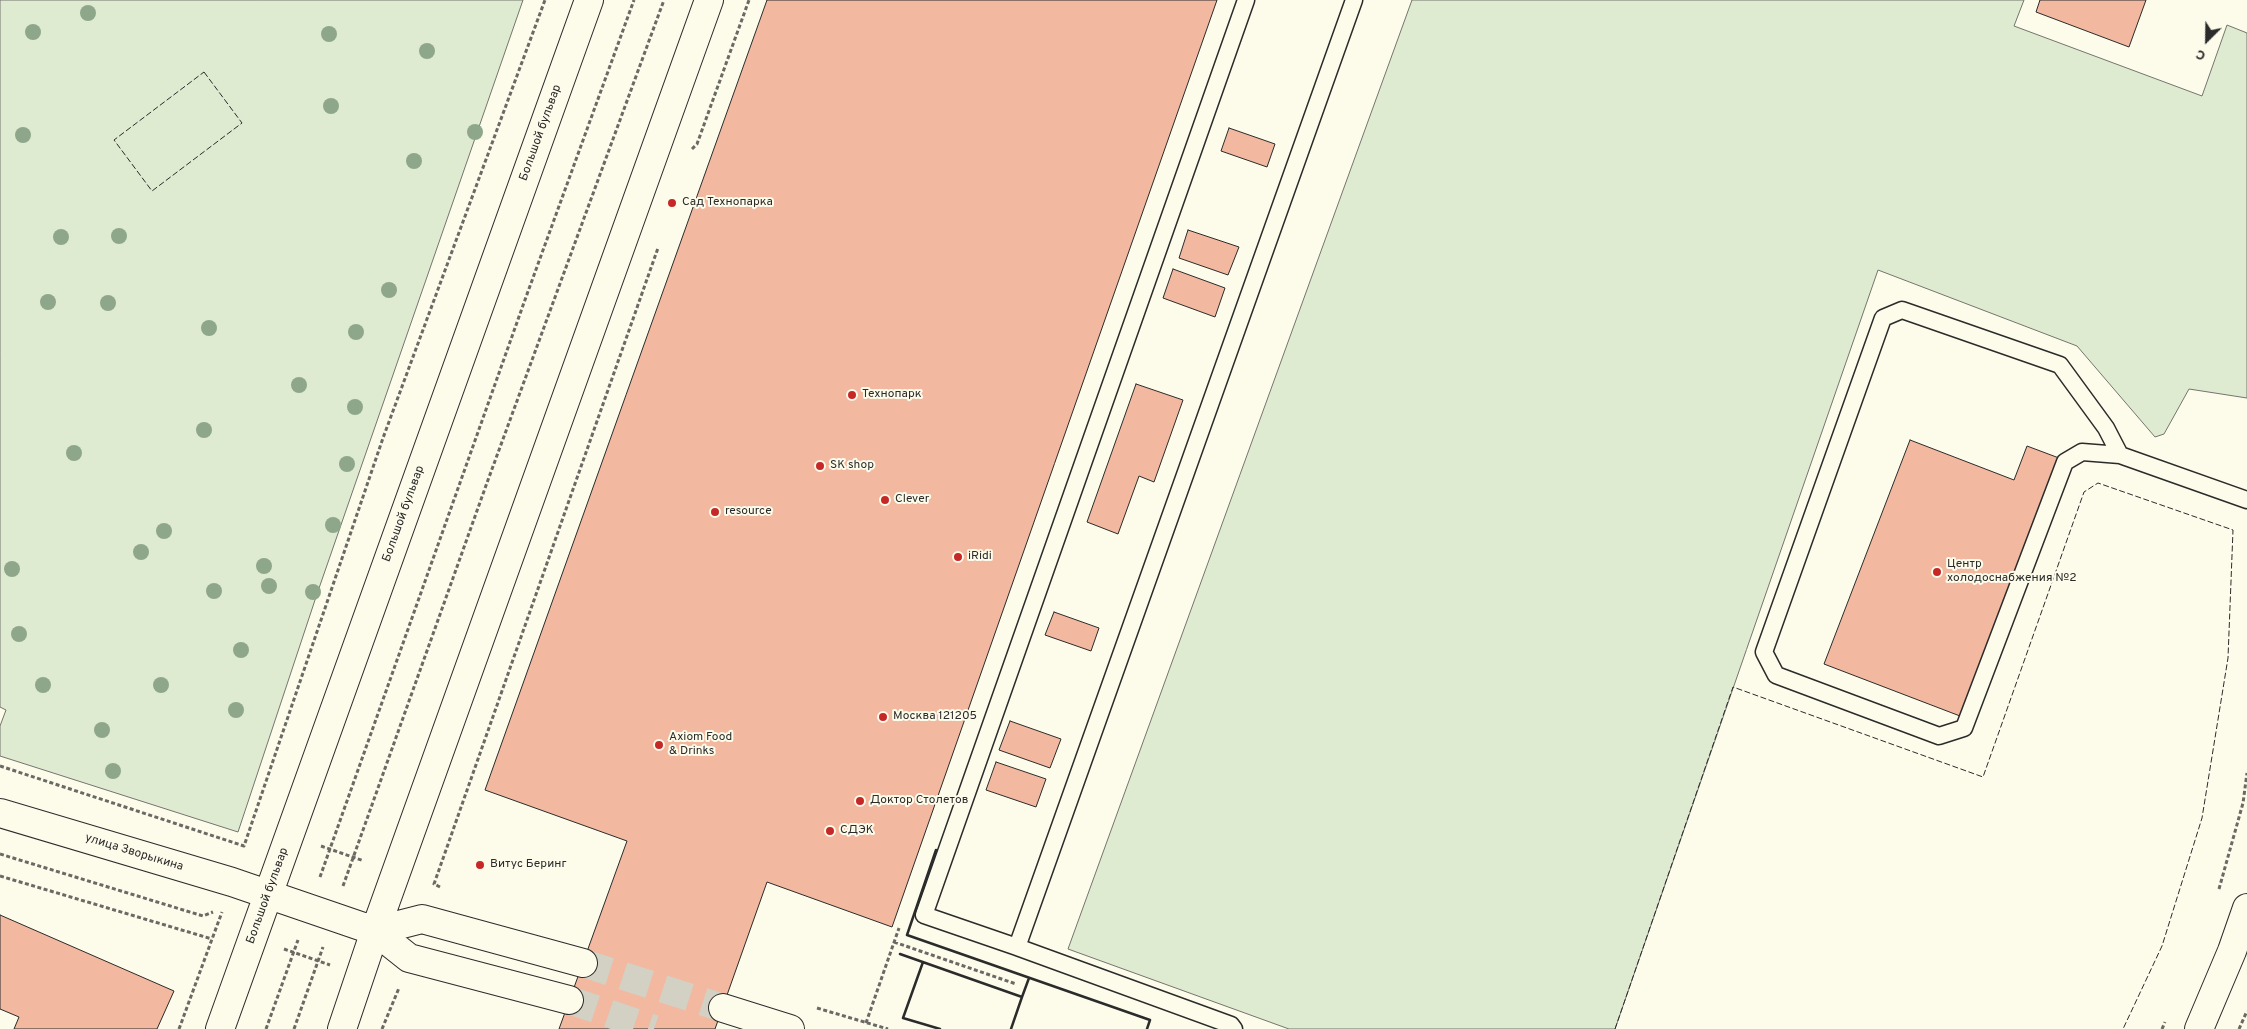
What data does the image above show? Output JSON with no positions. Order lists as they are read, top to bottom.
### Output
{
  "streets": {
    "street": ["Большой бульвар", "улица Зворыкина"]
  },
  "crossings": [
    ["Большой бульвар", "улица Зворыкина"]
  ],
  "places": [
    "Сад Технопарка",
    "Технопарк",
    "SK shop",
    "Clever",
    "resource",
    "iRidi",
    "Центр холодоснабжения №2",
    "Москва 121205",
    "Axiom Food & Drinks",
    "Доктор Столетов",
    "СДЭК",
    "Витус Беринг"
  ],
  "north": "bottom left"
}
